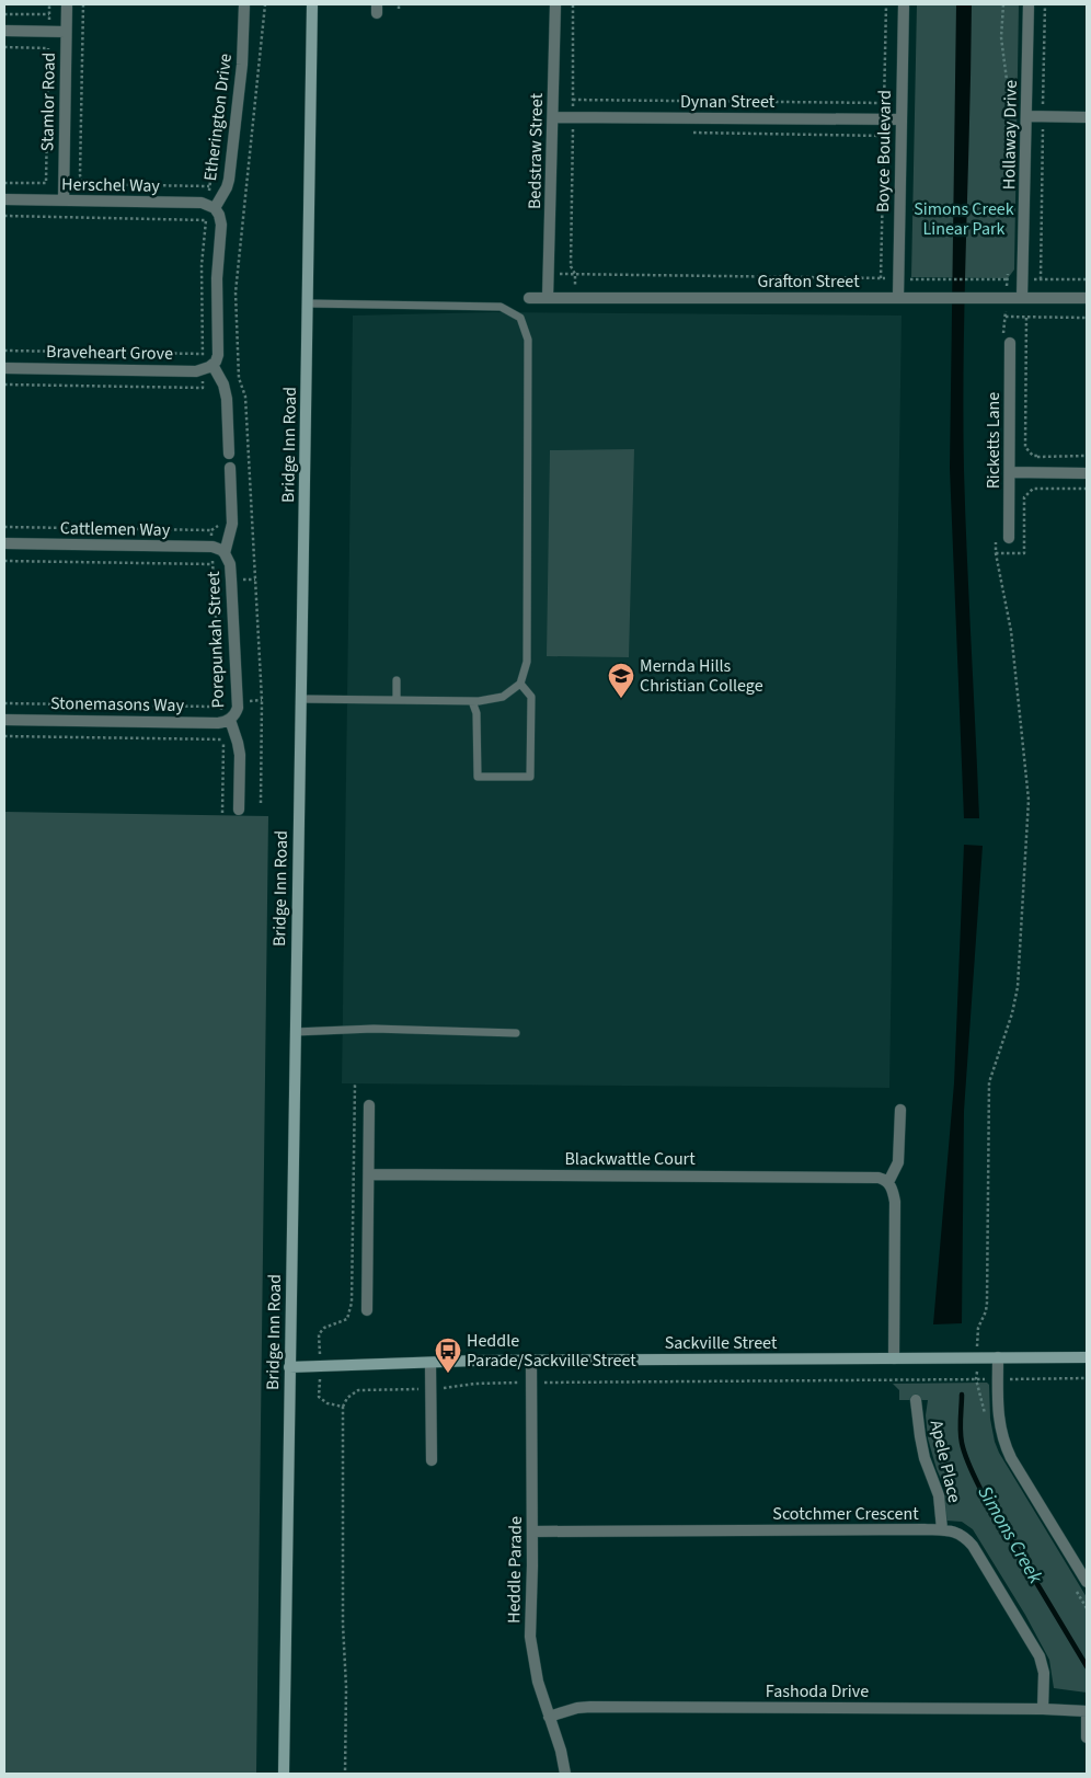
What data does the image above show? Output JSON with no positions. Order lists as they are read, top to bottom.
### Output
{
  "streets": {
    "main road": ["Bridge Inn Road", "Sackville Street"],
    "street": [
      "Stamlor Road",
      "Dynan Street",
      "Etherington Drive",
      "Hollaway Drive",
      "Bedstraw Street",
      "Boyce Boulevard",
      "Herschel Way",
      "Grafton Street",
      "Braveheart Grove",
      "Ricketts Lane",
      "Cattlemen Way",
      "Porepunkah Street",
      "Stonemasons Way",
      "Blackwattle Court",
      "Apele Place",
      "Scotchmer Crescent",
      "Heddle Parade",
      "Fashoda Drive"
    ]
  },
  "crossings": [
    ["Stamlor Road", "Herschel Way"],
    ["Dynan Street", "Bedstraw Street"],
    ["Dynan Street", "Boyce Boulevard"],
    ["Etherington Drive", "Herschel Way"],
    ["Etherington Drive", "Braveheart Grove"],
    ["Hollaway Drive", "Grafton Street"],
    ["Bedstraw Street", "Grafton Street"],
    ["Boyce Boulevard", "Grafton Street"],
    ["Bridge Inn Road", "Sackville Street"],
    ["Cattlemen Way", "Porepunkah Street"],
    ["Porepunkah Street", "Stonemasons Way"],
    ["Sackville Street", "Heddle Parade"],
    ["Apele Place", "Scotchmer Crescent"],
    ["Scotchmer Crescent", "Heddle Parade"],
    ["Scotchmer Crescent", "Fashoda Drive"],
    ["Heddle Parade", "Fashoda Drive"]
  ],
  "water": ["Simons Creek"],
  "parks": ["Simons Creek Linear Park"],
  "places": {
    "school or university": ["Mernda Hills Christian College"],
    "bus stop": ["Heddle Parade/Sackville Street"]
  }
}
